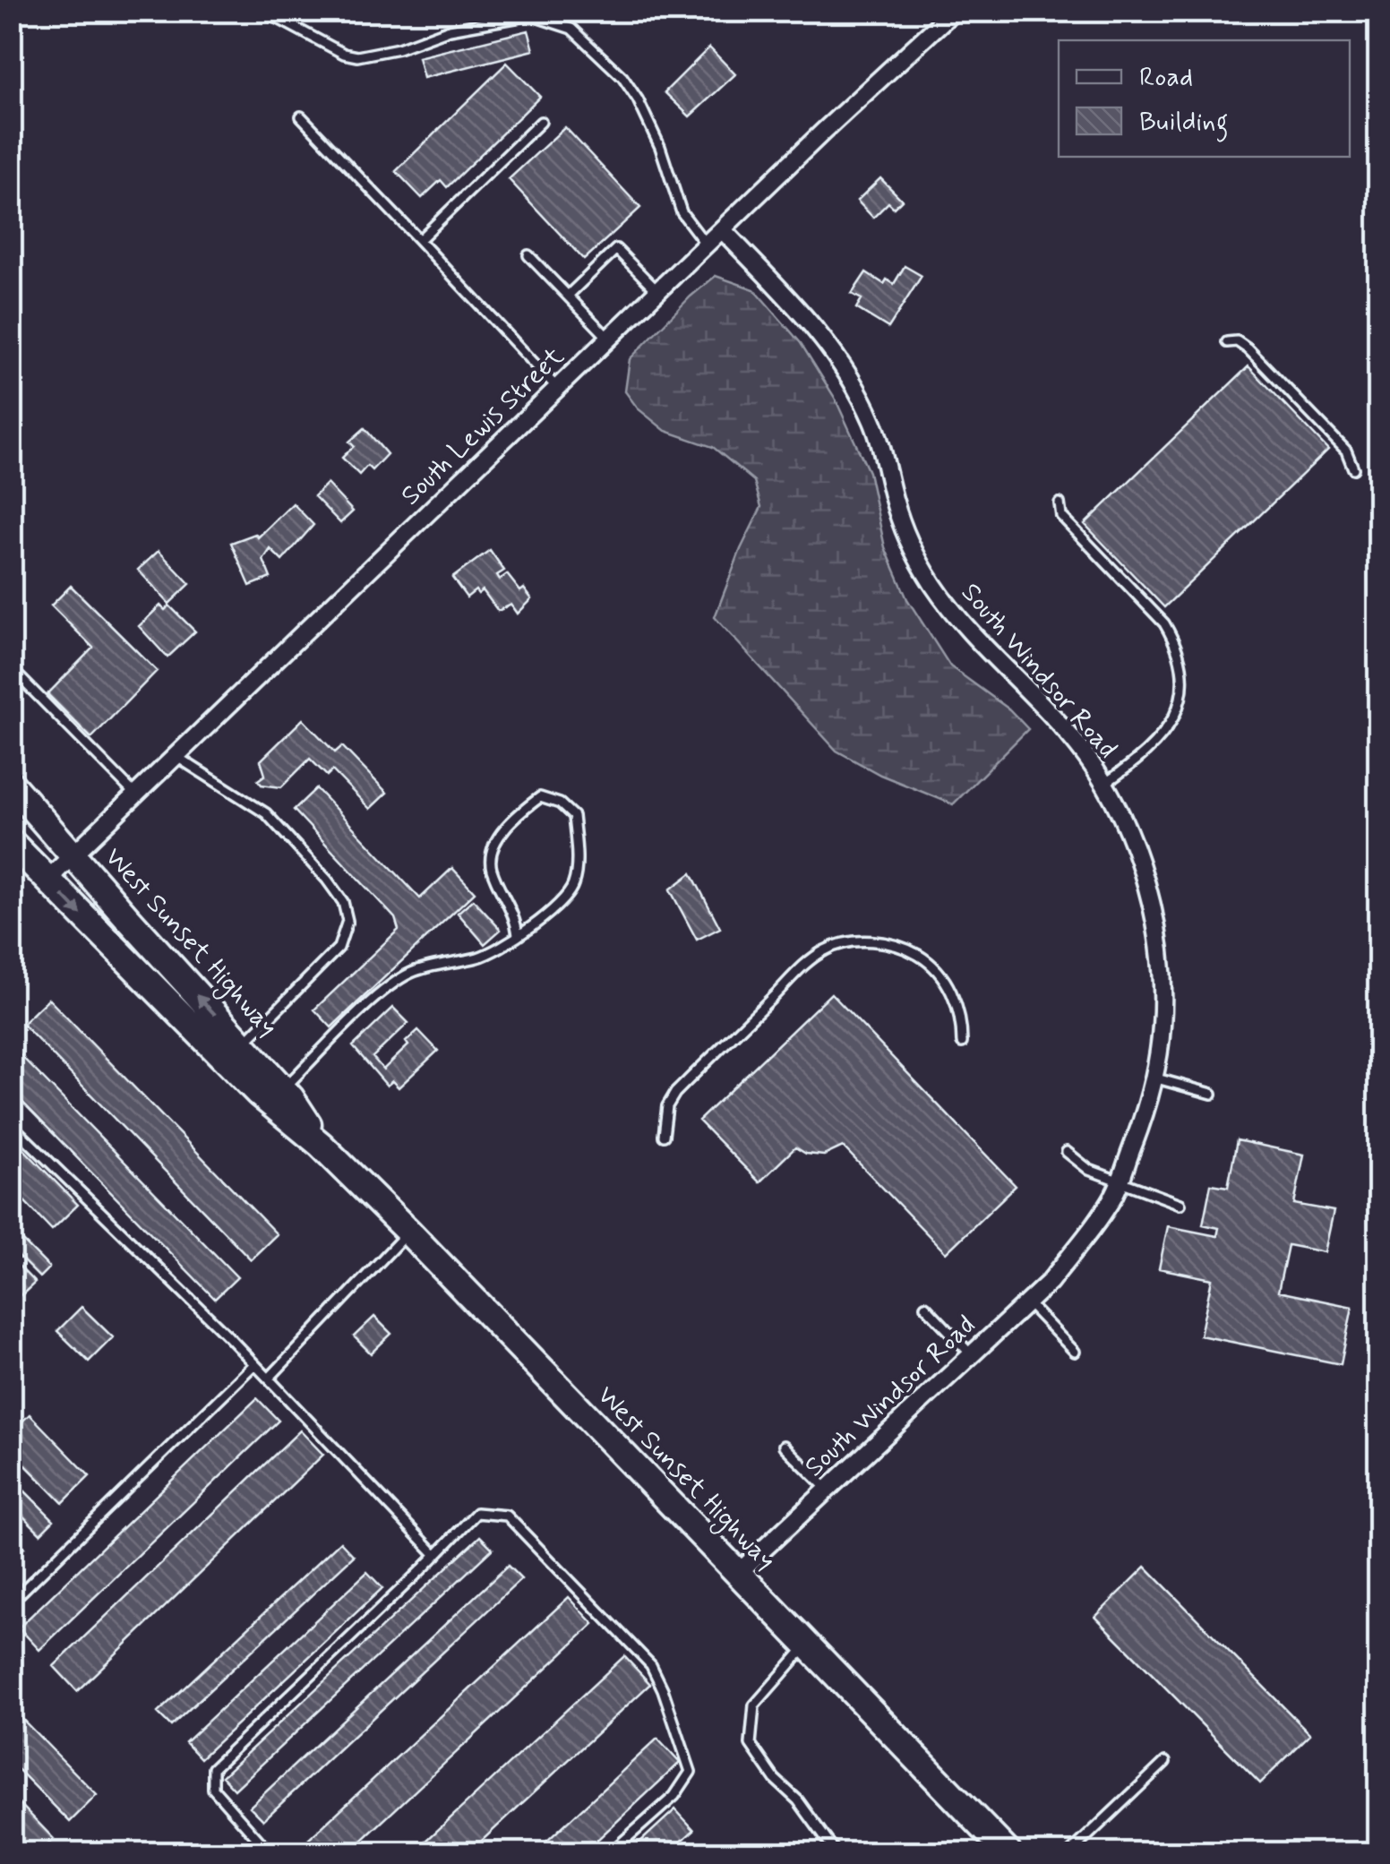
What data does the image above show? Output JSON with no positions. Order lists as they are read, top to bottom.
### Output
{
  "streets": {
    "main road": ["West Sunset Highway"],
    "street": ["South Lewis Street", "South Windsor Road"]
  },
  "crossings": [
    ["South Lewis Street", "South Windsor Road"],
    ["South Lewis Street", "West Sunset Highway"],
    ["South Windsor Road", "West Sunset Highway"]
  ],
  "legend": ["Road", "Building"]
}
